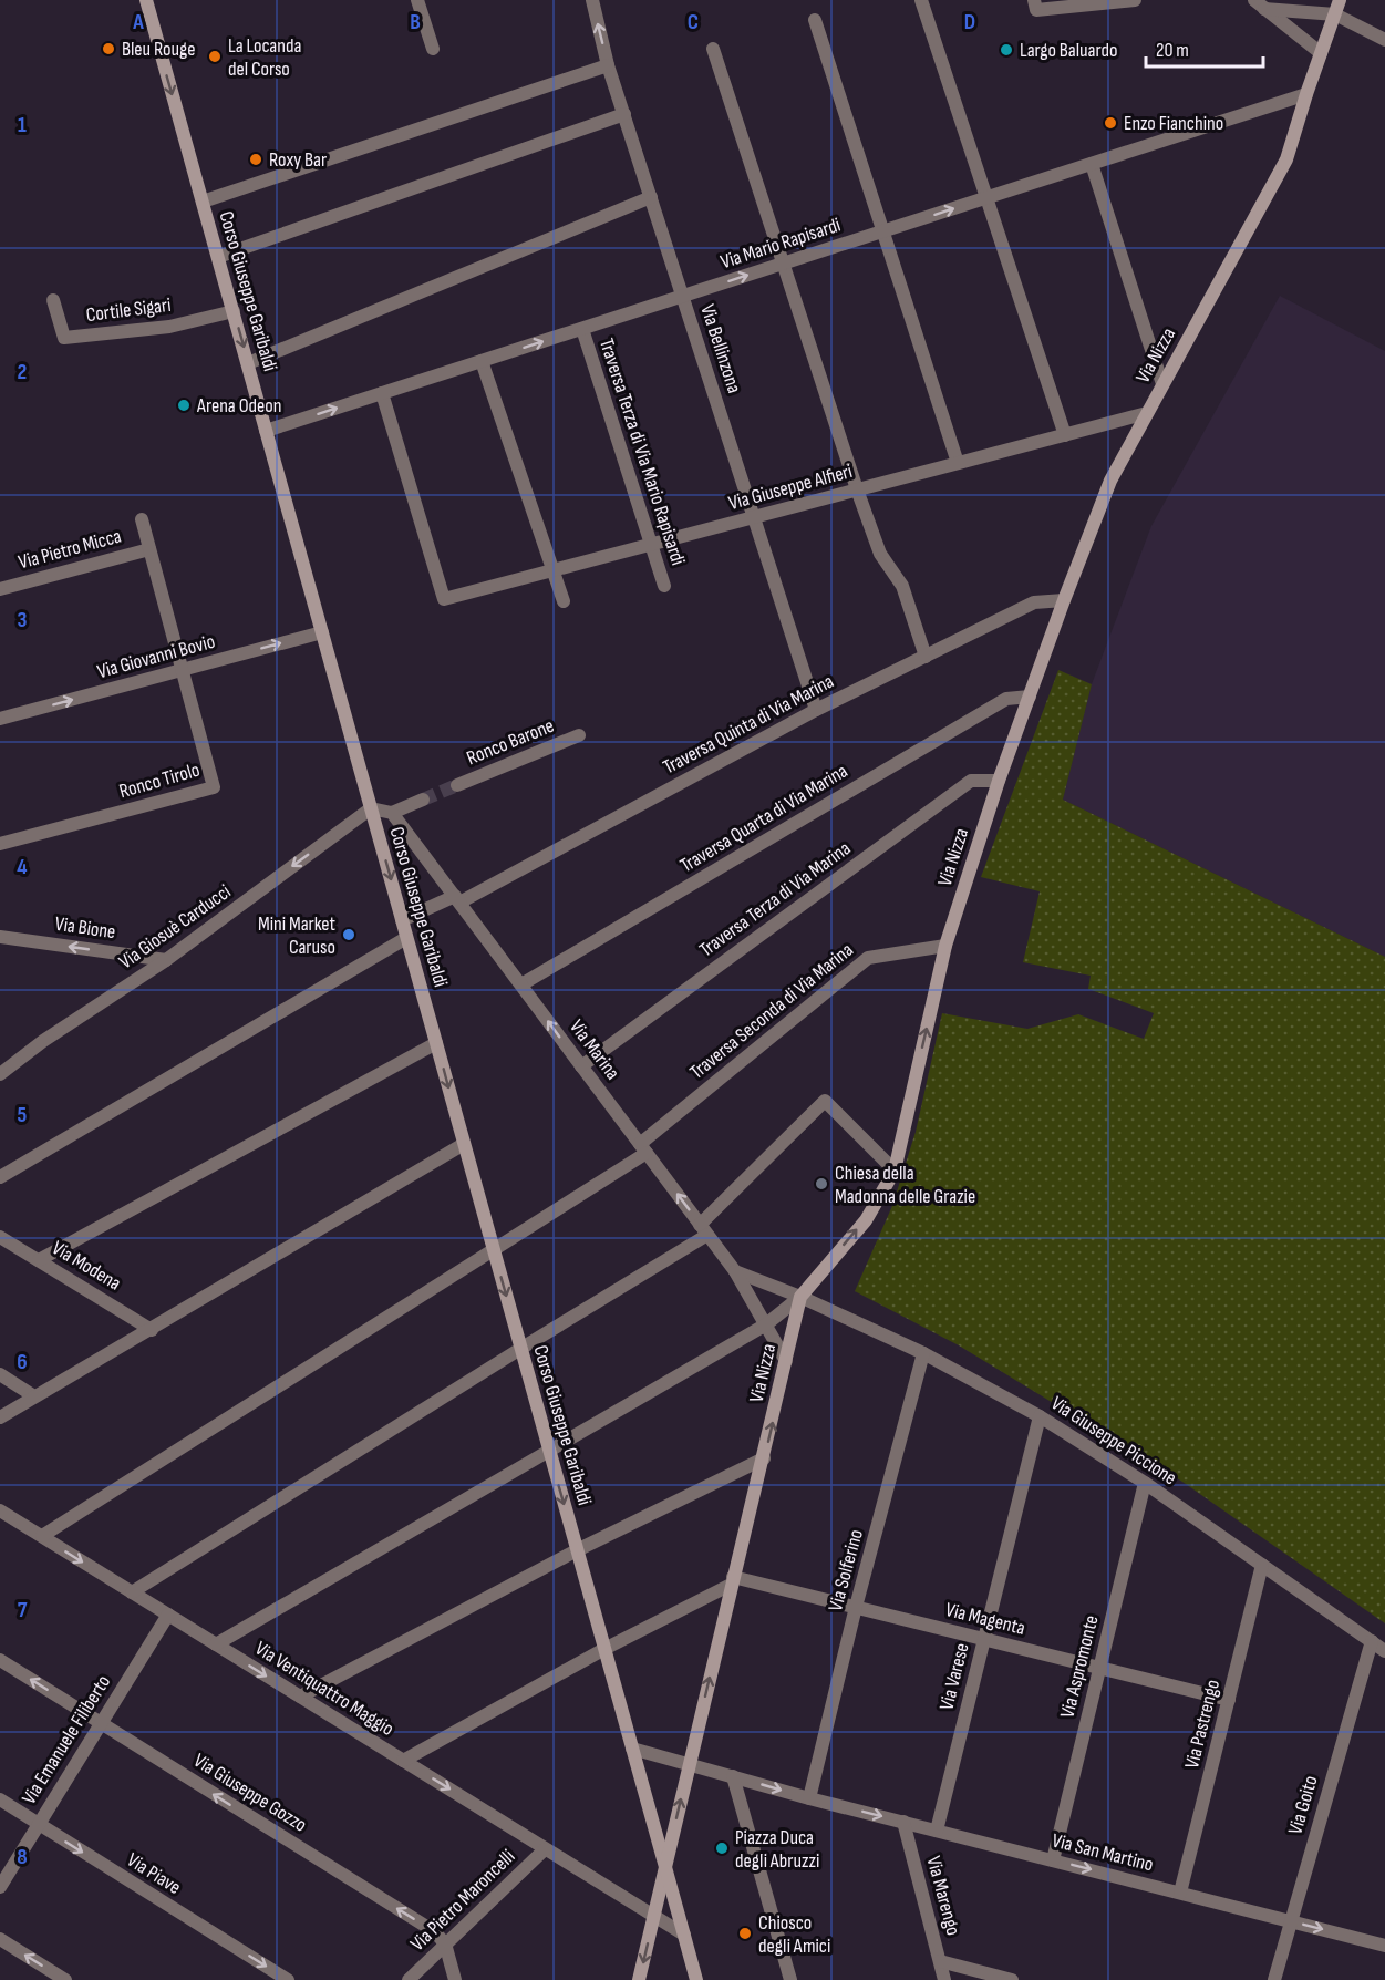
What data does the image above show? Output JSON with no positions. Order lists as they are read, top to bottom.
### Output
{
  "streets": {
    "street": [
      "Via Mario Rapisardi",
      "Corso Giuseppe Garibaldi",
      "Cortile Sigari",
      "Via Bellinzona",
      "Via Nizza",
      "Traversa Terza di Via Mario Rapisardi",
      "Via Giuseppe Alfieri",
      "Via Pietro Micca",
      "Via Giovanni Bovio",
      "Traversa Quinta di Via Marina",
      "Ronco Barone",
      "Ronco Tirolo",
      "Traversa Quarta di Via Marina",
      "Traversa Terza di Via Marina",
      "Via Giosuè Carducci",
      "Via Bione",
      "Traversa Seconda di Via Marina",
      "Via Marina",
      "Via Modena",
      "Via Giuseppe Piccione",
      "Via Solferino",
      "Via Magenta",
      "Via Aspromonte",
      "Via Varese",
      "Via Ventiquattro Maggio",
      "Via Pastrengo",
      "Via Emanuele Filiberto",
      "Via Giuseppe Gozzo",
      "Via Goito",
      "Via San Martino",
      "Via Piave",
      "Via Marengo",
      "Via Pietro Maroncelli"
    ]
  },
  "crossings": [
    ["Via Mario Rapisardi", "Corso Giuseppe Garibaldi"],
    ["Via Mario Rapisardi", "Via Bellinzona"],
    ["Via Mario Rapisardi", "Via Nizza"],
    ["Via Mario Rapisardi", "Traversa Terza di Via Mario Rapisardi"],
    ["Via Mario Rapisardi", "Via Giuseppe Alfieri"],
    ["Corso Giuseppe Garibaldi", "Cortile Sigari"],
    ["Corso Giuseppe Garibaldi", "Via Nizza"],
    ["Corso Giuseppe Garibaldi", "Via Giovanni Bovio"],
    ["Corso Giuseppe Garibaldi", "Traversa Quinta di Via Marina"],
    ["Corso Giuseppe Garibaldi", "Via Giosuè Carducci"],
    ["Corso Giuseppe Garibaldi", "Traversa Seconda di Via Marina"],
    ["Corso Giuseppe Garibaldi", "Via Ventiquattro Maggio"],
    ["Corso Giuseppe Garibaldi", "Via San Martino"],
    ["Via Bellinzona", "Via Giuseppe Alfieri"],
    ["Via Bellinzona", "Traversa Quinta di Via Marina"],
    ["Via Nizza", "Via Giuseppe Alfieri"],
    ["Via Nizza", "Traversa Quinta di Via Marina"],
    ["Via Nizza", "Traversa Quarta di Via Marina"],
    ["Via Nizza", "Traversa Terza di Via Marina"],
    ["Via Nizza", "Traversa Seconda di Via Marina"],
    ["Via Nizza", "Via Marina"],
    ["Via Nizza", "Via Giuseppe Piccione"],
    ["Via Nizza", "Via Magenta"],
    ["Via Nizza", "Via Ventiquattro Maggio"],
    ["Via Nizza", "Via San Martino"],
    ["Traversa Terza di Via Mario Rapisardi", "Via Giuseppe Alfieri"],
    ["Via Giovanni Bovio", "Ronco Tirolo"],
    ["Traversa Quinta di Via Marina", "Via Marina"],
    ["Traversa Quarta di Via Marina", "Via Marina"],
    ["Traversa Terza di Via Marina", "Via Marina"],
    ["Via Giosuè Carducci", "Via Bione"],
    ["Traversa Seconda di Via Marina", "Via Marina"],
    ["Traversa Seconda di Via Marina", "Via Ventiquattro Maggio"],
    ["Via Giuseppe Piccione", "Via Solferino"],
    ["Via Giuseppe Piccione", "Via Aspromonte"],
    ["Via Giuseppe Piccione", "Via Varese"],
    ["Via Giuseppe Piccione", "Via Pastrengo"],
    ["Via Giuseppe Piccione", "Via Goito"],
    ["Via Solferino", "Via Magenta"],
    ["Via Solferino", "Via San Martino"],
    ["Via Magenta", "Via Aspromonte"],
    ["Via Magenta", "Via Varese"],
    ["Via Magenta", "Via Pastrengo"],
    ["Via Aspromonte", "Via San Martino"],
    ["Via Varese", "Via San Martino"],
    ["Via Ventiquattro Maggio", "Via Emanuele Filiberto"],
    ["Via Ventiquattro Maggio", "Via Pietro Maroncelli"],
    ["Via Pastrengo", "Via San Martino"],
    ["Via Emanuele Filiberto", "Via Giuseppe Gozzo"],
    ["Via Emanuele Filiberto", "Via Piave"],
    ["Via Giuseppe Gozzo", "Via Pietro Maroncelli"],
    ["Via Goito", "Via San Martino"],
    ["Via San Martino", "Via Marengo"]
  ],
  "one_way": [
    "Via Giovanni Bovio",
    "Via Bione",
    "Via Ventiquattro Maggio",
    "Via Giuseppe Gozzo",
    "Via San Martino",
    "Via Piave"
  ],
  "places": [
    "Bleu Rouge",
    "Largo Baluardo",
    "La Locanda del Corso",
    "Enzo Fianchino",
    "Roxy Bar",
    "Arena Odeon",
    "Mini Market Caruso",
    "Chiesa della Madonna delle Grazie",
    "Piazza Duca degli Abruzzi",
    "Chiosco degli Amici"
  ],
  "scale_bar": "20 m",
  "grid": {
    "columns": [
      "A",
      "B",
      "C",
      "D"
    ],
    "rows": [
      "1",
      "2",
      "3",
      "4",
      "5",
      "6",
      "7",
      "8"
    ]
  }
}
